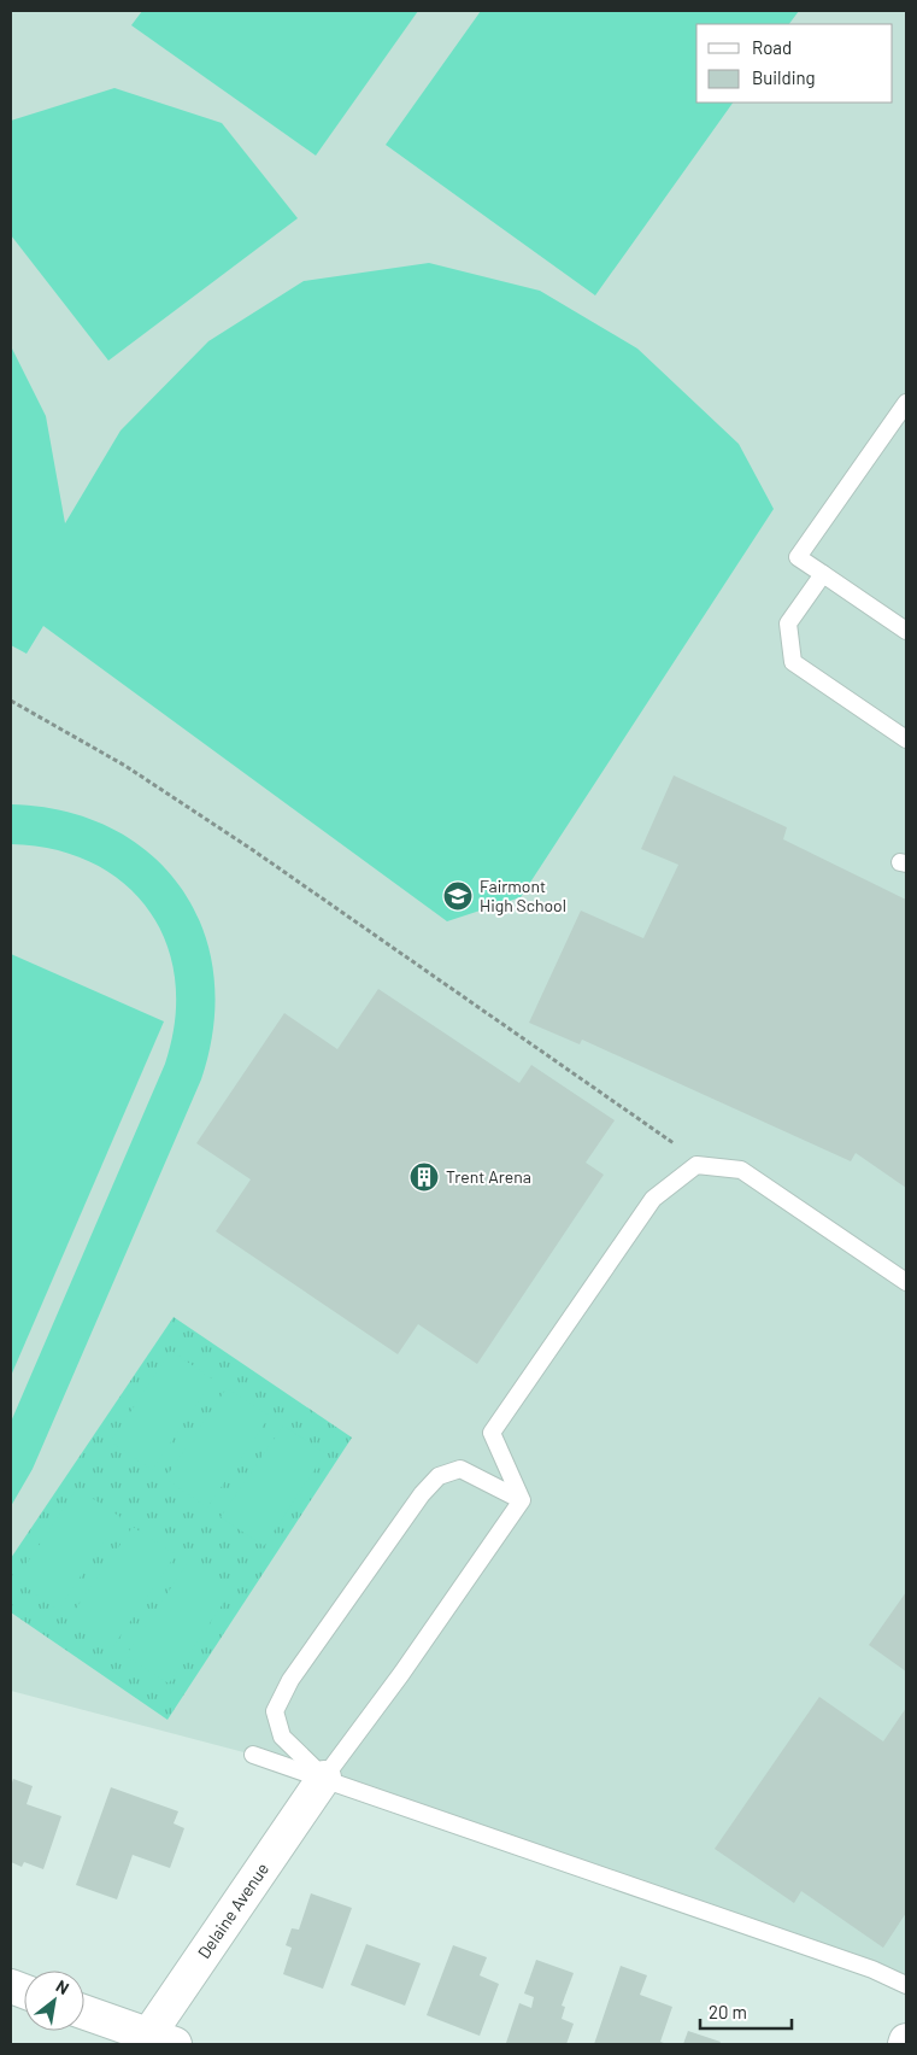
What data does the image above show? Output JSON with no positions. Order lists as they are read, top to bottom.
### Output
{
  "streets": {
    "street": ["Delaine Avenue"]
  },
  "places": {
    "school or university": ["Fairmont High School"],
    "building": ["Trent Arena"]
  },
  "legend": ["Road", "Building"],
  "scale_bar": "20 m",
  "north": "top right"
}
